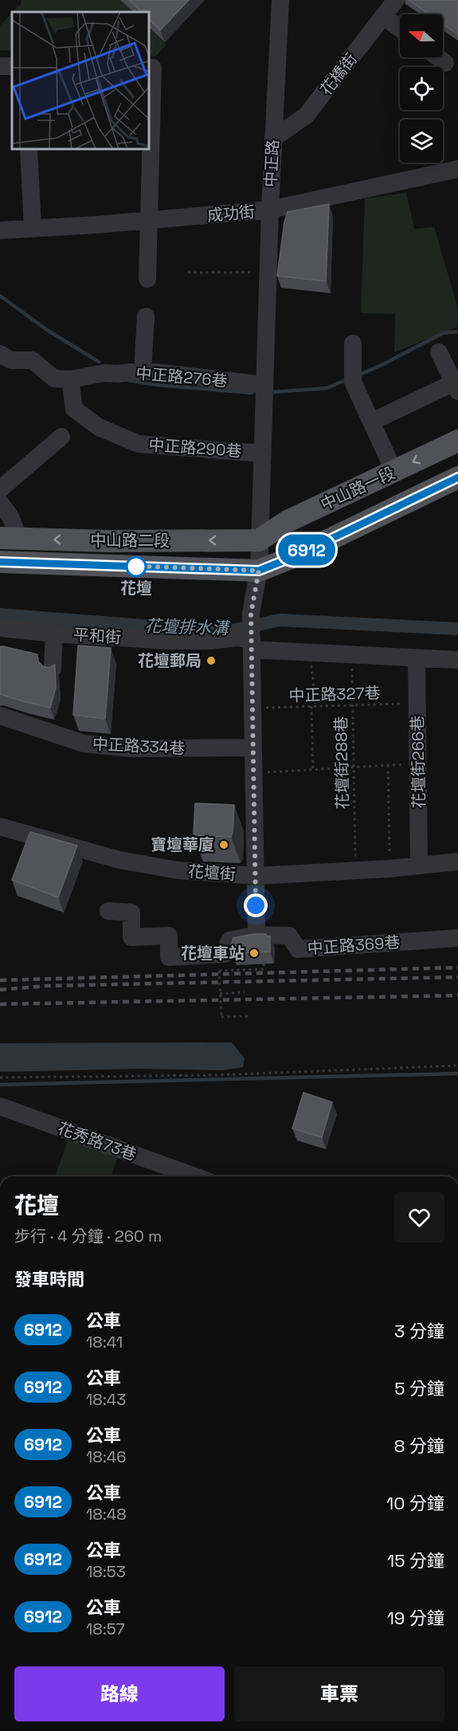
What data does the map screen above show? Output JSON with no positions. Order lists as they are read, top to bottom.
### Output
{
  "streets": {
    "main road": ["中山路一段", "中山路二段"],
    "street": [
      "花橋街",
      "中正路",
      "成功街",
      "中正路276巷",
      "中正路290巷",
      "平和街",
      "中正路334巷",
      "花壇街266巷",
      "花壇街",
      "中正路369巷",
      "花秀路73巷"
    ],
    "path": ["中正路327巷", "花壇街288巷"]
  },
  "crossings": [
    ["花橋街", "中正路"],
    ["中正路", "成功街"],
    ["中正路", "中正路276巷"],
    ["中正路", "中正路290巷"],
    ["中正路", "中山路一段"],
    ["中正路", "中山路二段"],
    ["中正路", "平和街"],
    ["中正路276巷", "中正路290巷"],
    ["中山路一段", "中山路二段"],
    ["平和街", "花壇街266巷"],
    ["平和街", "花壇街288巷"],
    ["中正路327巷", "花壇街266巷"],
    ["中正路327巷", "花壇街288巷"],
    ["花壇街266巷", "花壇街"],
    ["花壇街288巷", "花壇街"]
  ],
  "water": ["花壇排水溝"],
  "places": [
    "花壇",
    "花壇郵局",
    "寶壇華廈",
    "花壇車站"
  ],
  "lines": ["bus line 6912"],
  "north": "left",
  "page": {
    "on_map": "6912",
    "heading": [
      ["花壇", "步行 · 4 分鐘 · 260 m"],
      "發車時間"
    ],
    "list": [
      {
        "mark": "6912",
        "name": "公車",
        "note": "18:41",
        "value": "3 分鐘"
      },
      {
        "mark": "6912",
        "name": "公車",
        "note": "18:43",
        "value": "5 分鐘"
      },
      {
        "mark": "6912",
        "name": "公車",
        "note": "18:46",
        "value": "8 分鐘"
      },
      {
        "mark": "6912",
        "name": "公車",
        "note": "18:48",
        "value": "10 分鐘"
      },
      {
        "mark": "6912",
        "name": "公車",
        "note": "18:53",
        "value": "15 分鐘"
      },
      {
        "mark": "6912",
        "name": "公車",
        "note": "18:57",
        "value": "19 分鐘"
      }
    ],
    "buttons": ["路線", "車票"]
  }
}
